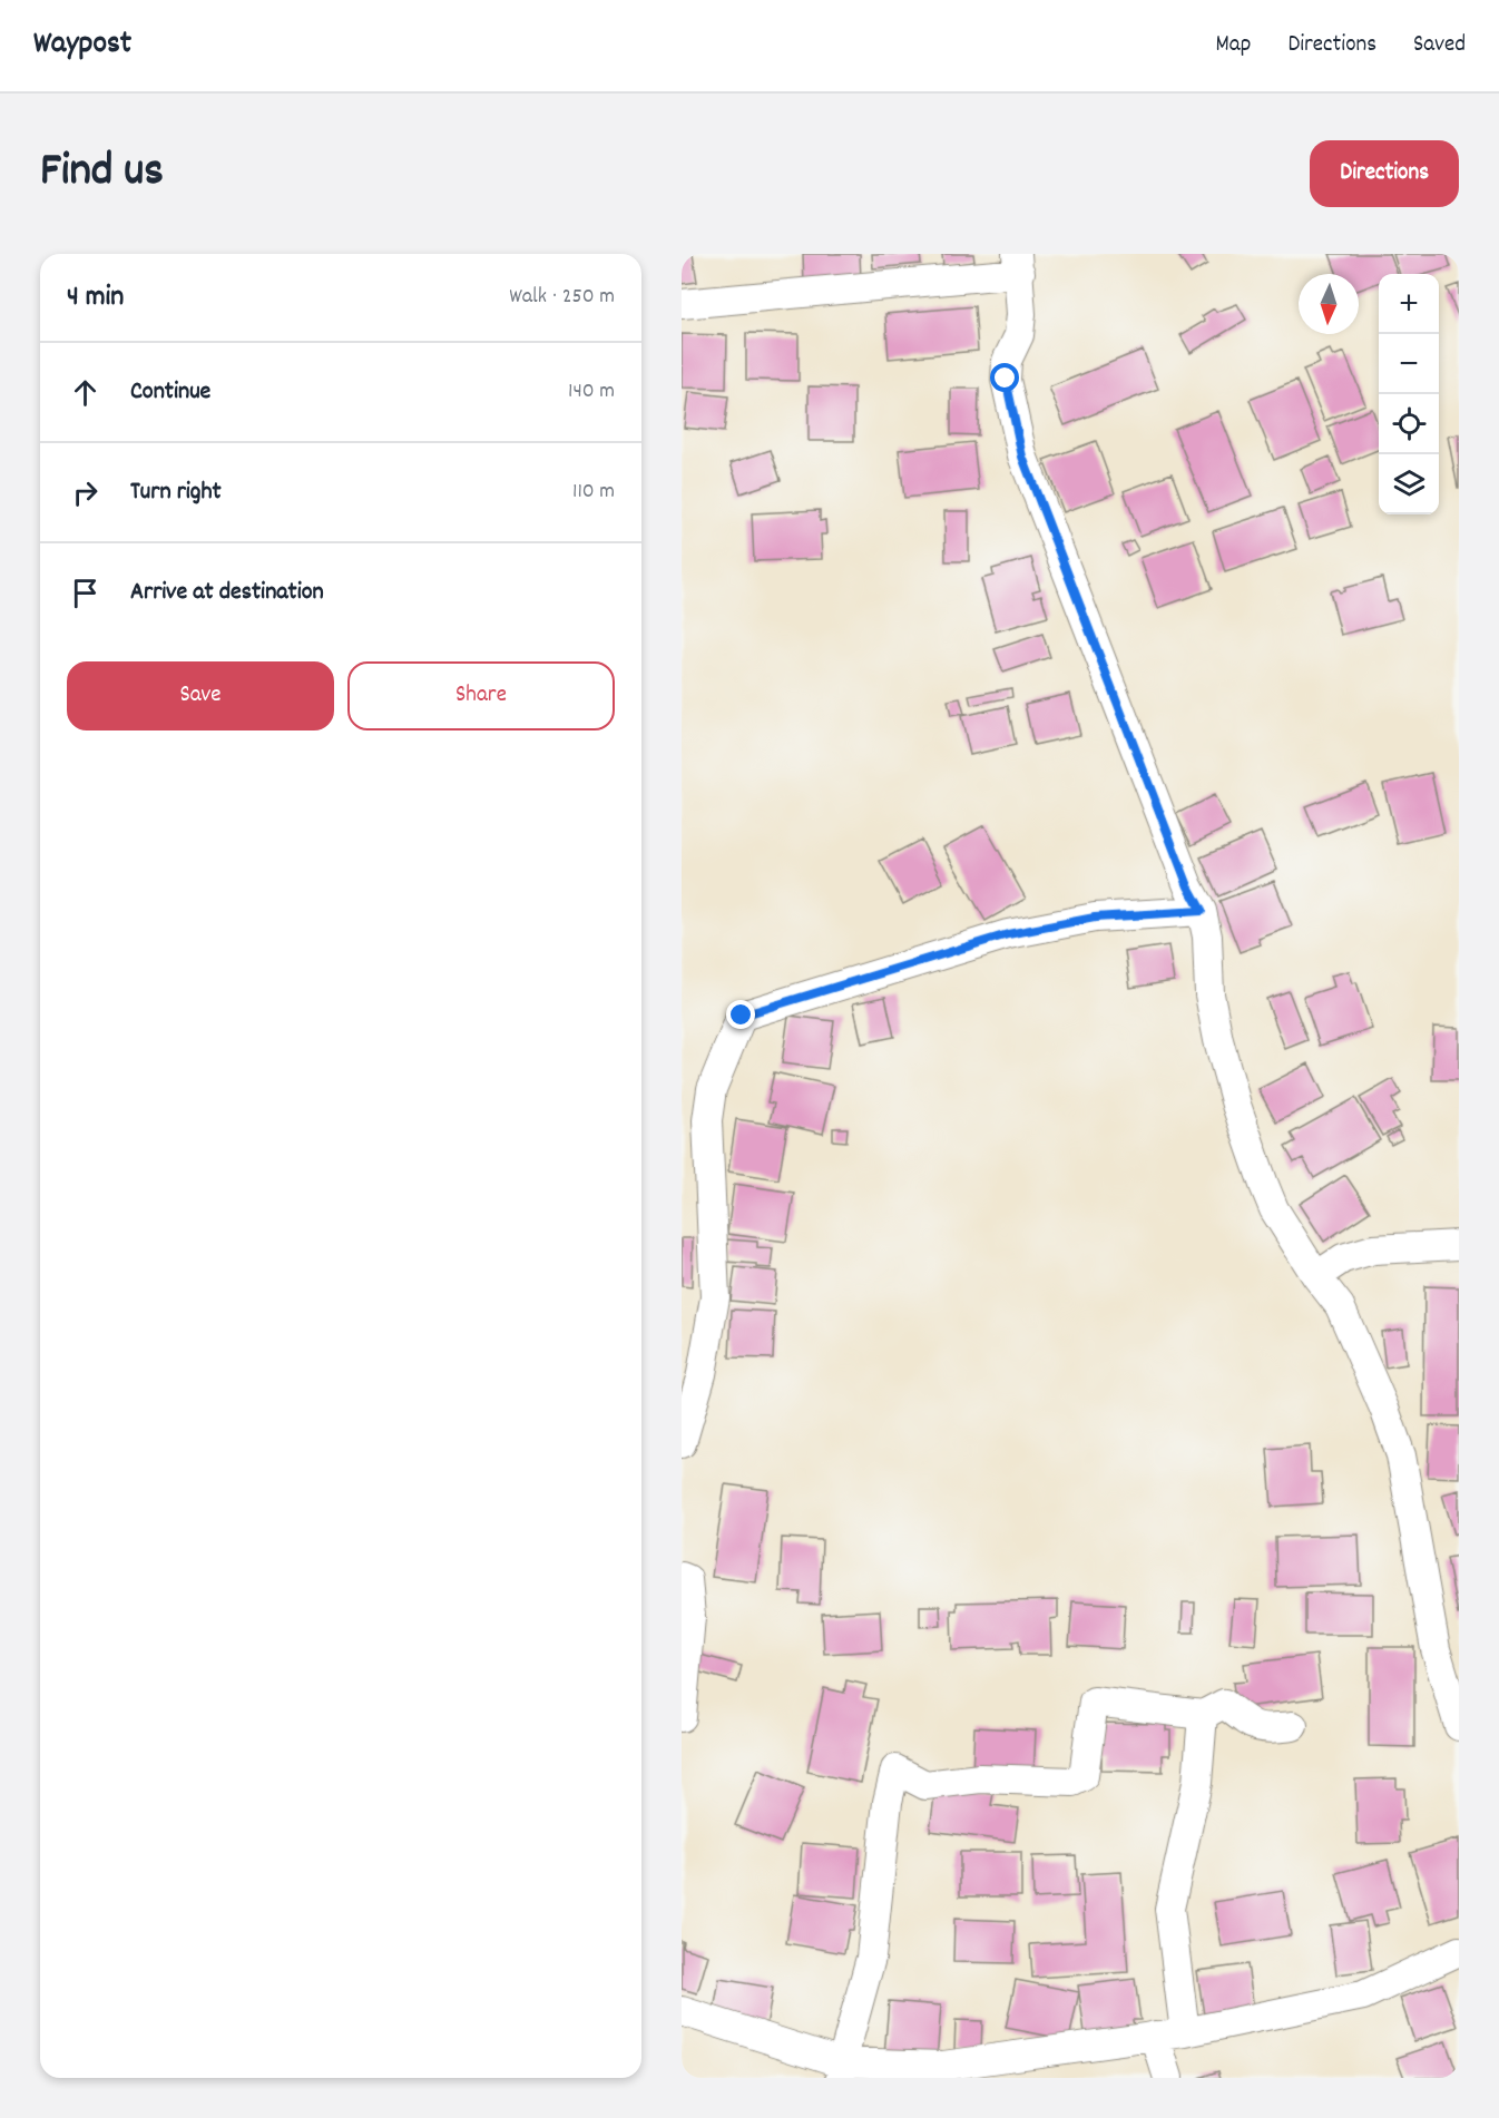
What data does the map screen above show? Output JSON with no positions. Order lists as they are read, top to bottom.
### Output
{
  "north": "bottom",
  "page": {
    "header": "Waypost",
    "nav": ["Map", "Directions", "Saved"],
    "title": "Find us",
    "buttons": [
      "Directions",
      ["Save", "Share"]
    ],
    "heading": ["4 min", "Walk · 250 m"],
    "map_buttons": ["+", "−"],
    "list": [
      ["Continue", "140 m"],
      ["Turn right", "110 m"],
      "Arrive at destination"
    ]
  }
}
